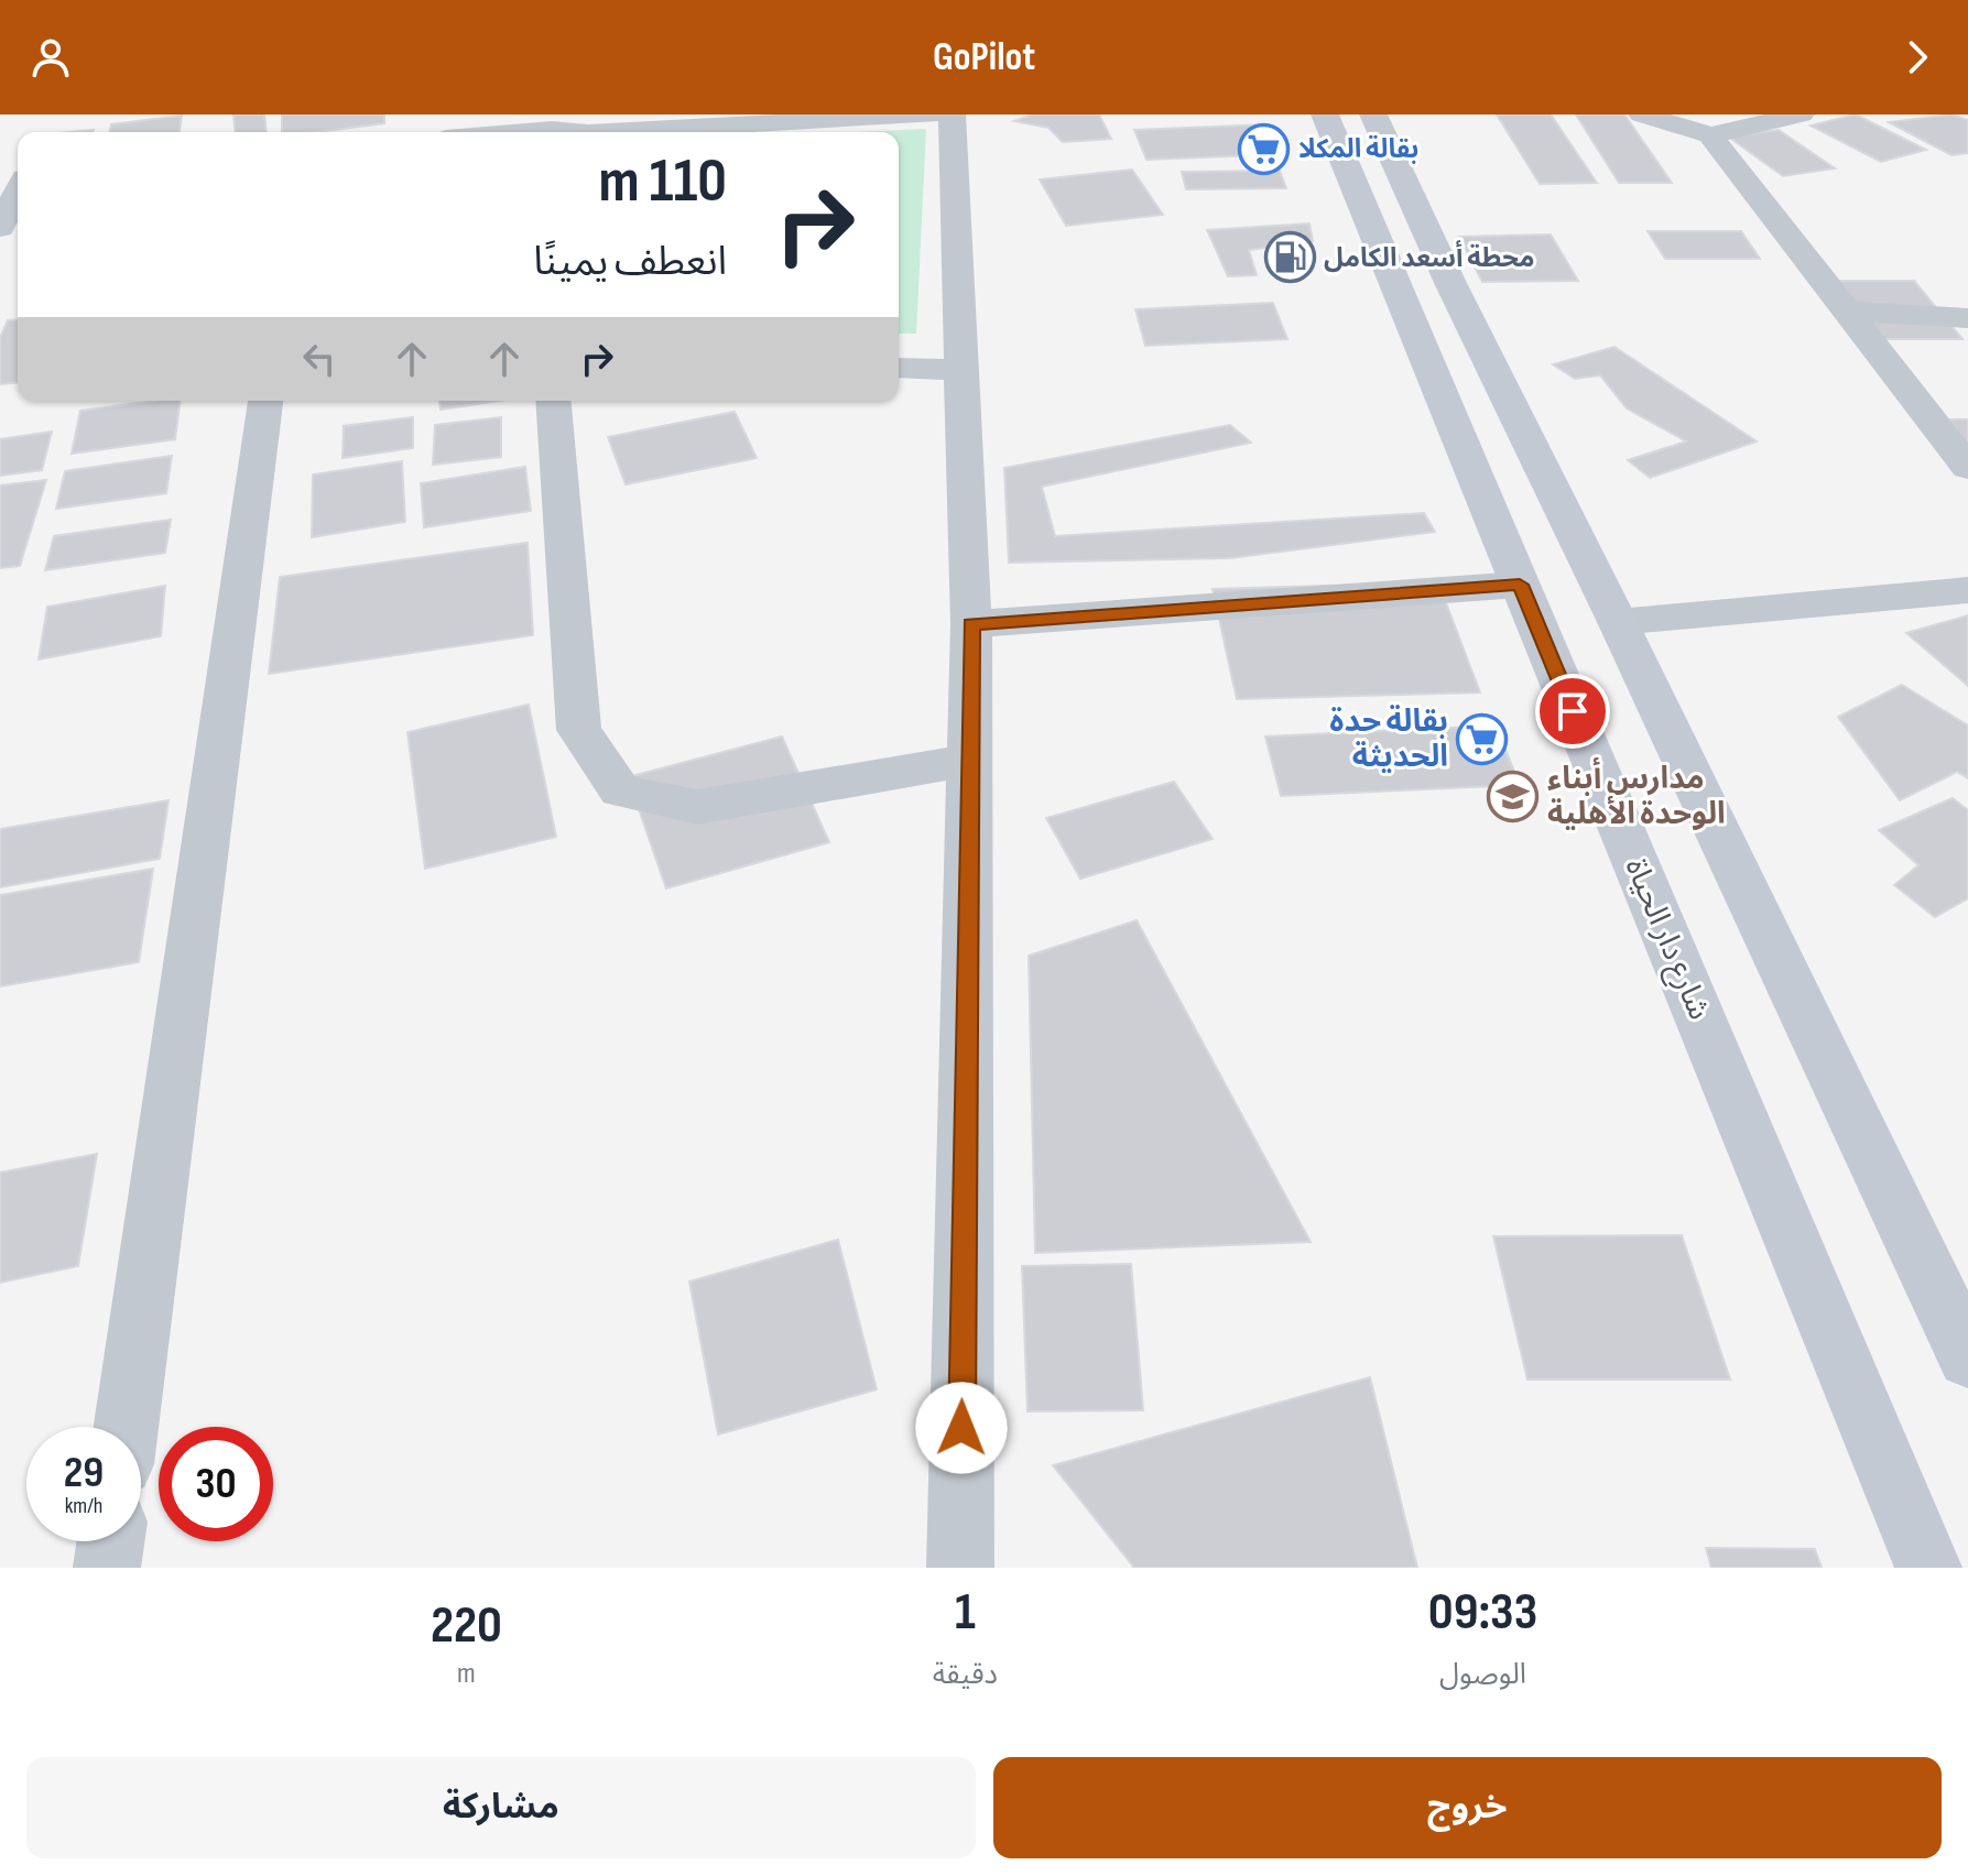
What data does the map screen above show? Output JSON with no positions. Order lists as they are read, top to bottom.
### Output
{
  "streets": {
    "main road": ["شارع دار الحياة"]
  },
  "places": {
    "supermarket": ["بقالة المكلا", "بقالة حدة الحديثة"],
    "fuel station": ["محطة أسعد الكامل"],
    "school or university": ["مدارس أبناء الوحدة الأهلية"]
  },
  "page": {
    "header": "GoPilot",
    "turn": ["110 m", "انعطف يمينًا"],
    "speed": "29 km/h",
    "limit": "30",
    "eta": [
      "09:33",
      "الوصول",
      "1",
      "دقيقة",
      "220",
      "m"
    ],
    "buttons": ["خروج", "مشاركة"]
  }
}
